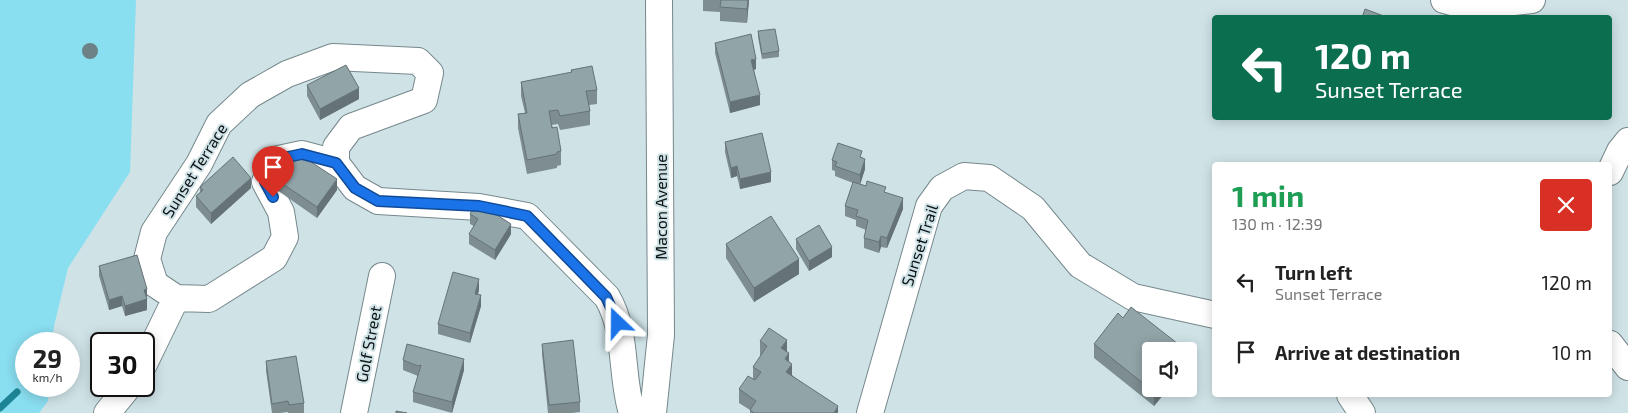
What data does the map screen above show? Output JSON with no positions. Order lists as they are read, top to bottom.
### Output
{
  "streets": {
    "street": [
      "Sunset Terrace",
      "Macon Avenue",
      "Sunset Trail",
      "Golf Street"
    ]
  },
  "page": {
    "turn": ["120 m", "Sunset Terrace"],
    "heading": ["1 min", "130 m · 12:39"],
    "list": [
      {
        "name": "Turn left",
        "note": "Sunset Terrace",
        "value": "120 m"
      },
      {
        "name": "Arrive at destination",
        "value": "10 m"
      }
    ],
    "speed": "29 km/h",
    "limit": "30"
  }
}
